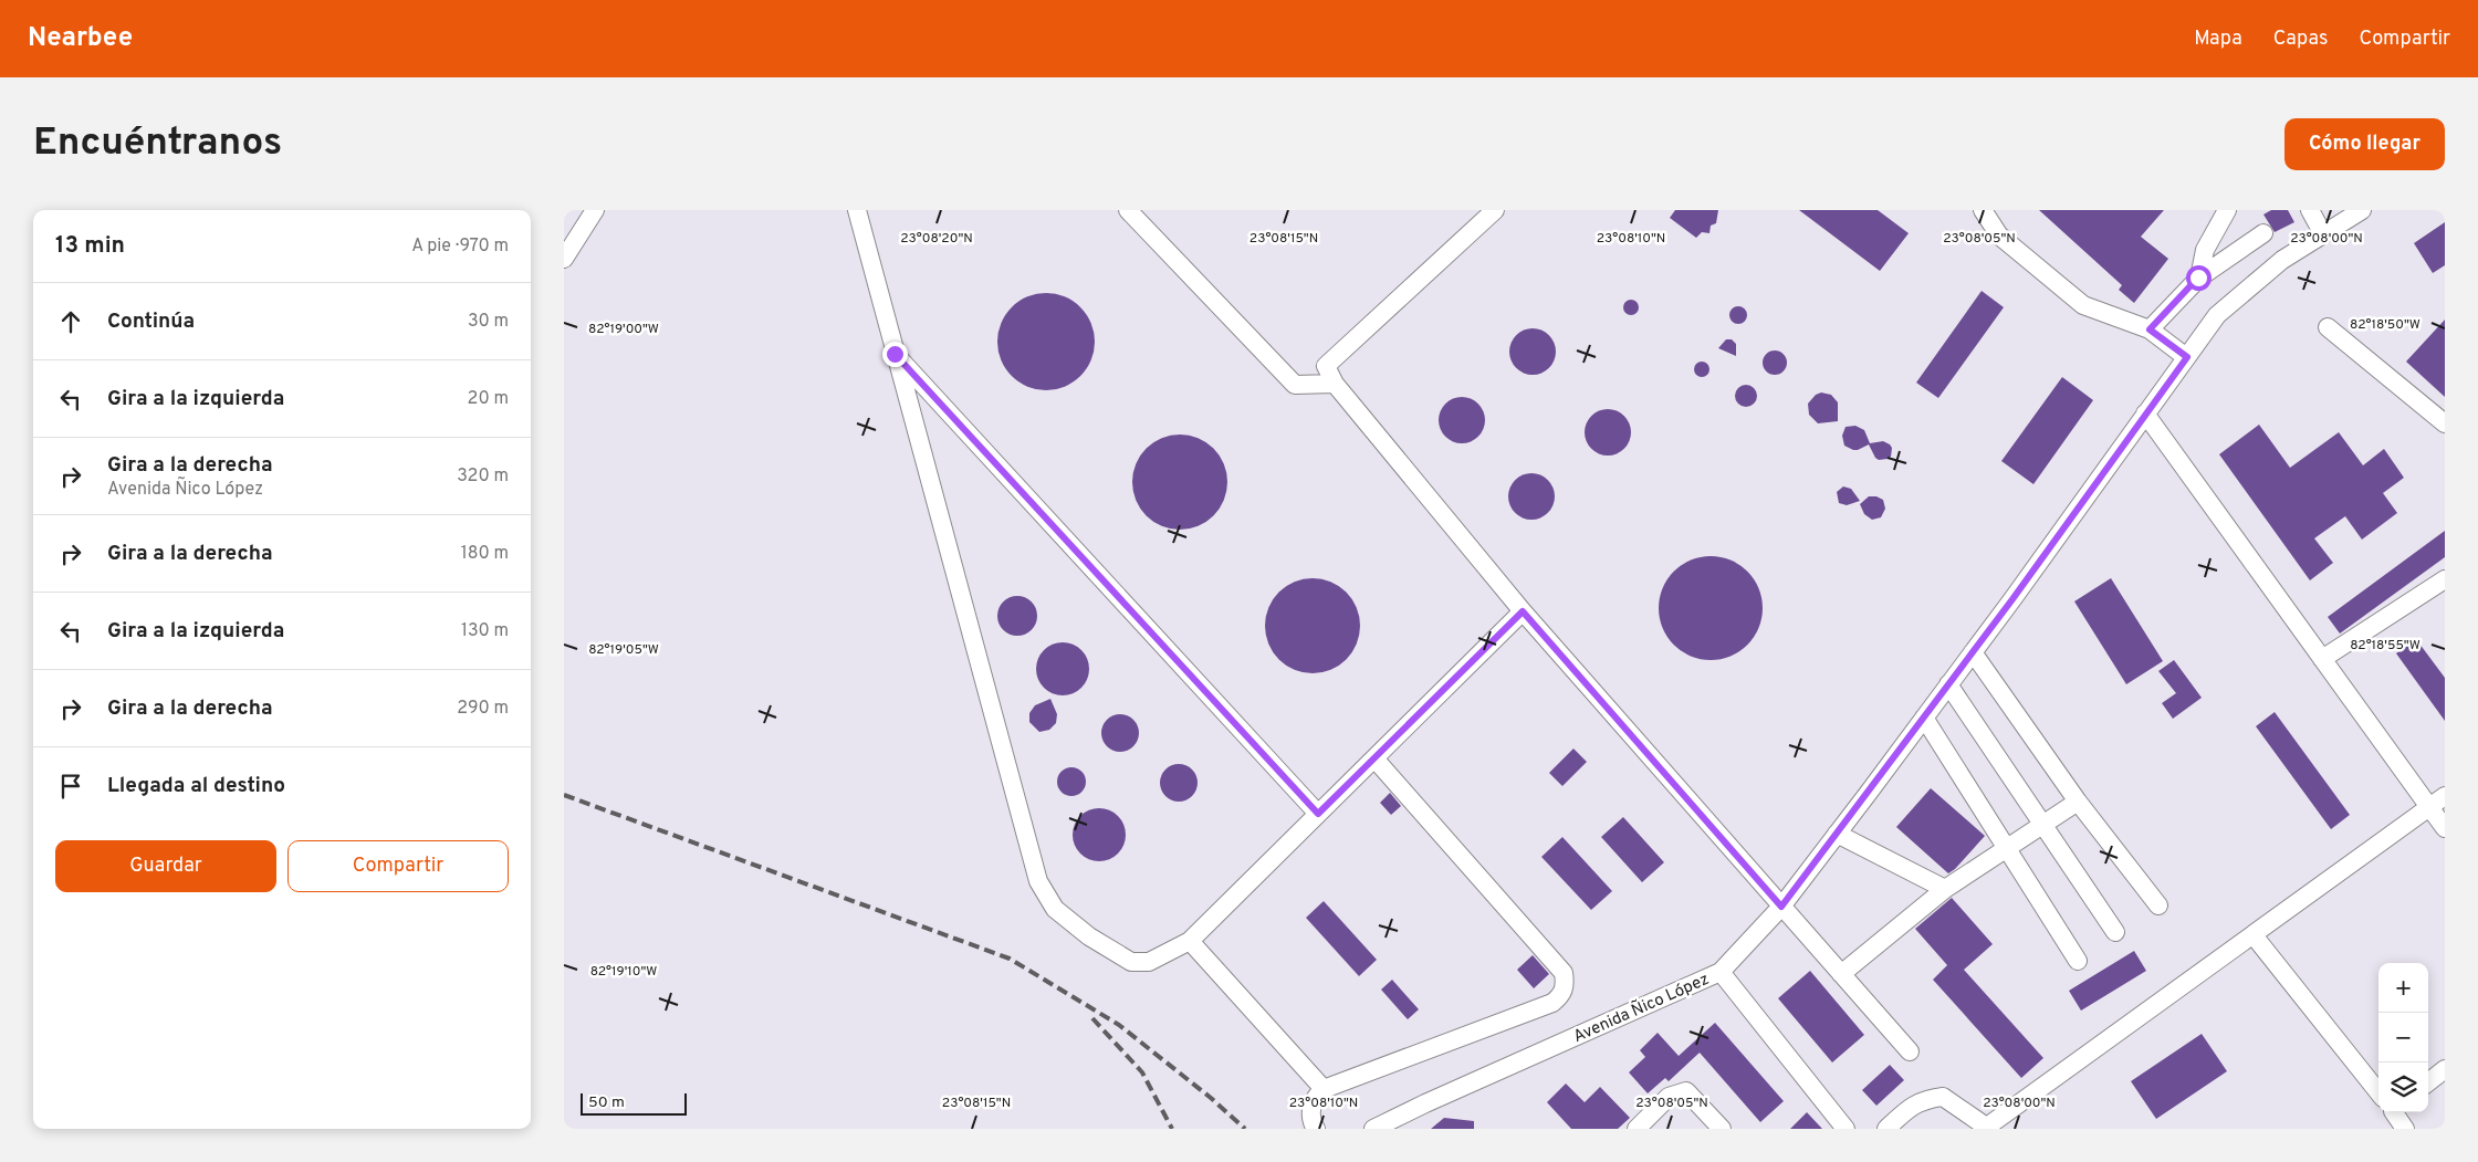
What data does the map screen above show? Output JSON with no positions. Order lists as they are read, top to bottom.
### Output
{
  "streets": {
    "street": ["Avenida Ñico López"]
  },
  "scale_bar": "50 m",
  "page": {
    "header": "Nearbee",
    "nav": ["Mapa", "Capas", "Compartir"],
    "buttons": [
      "Cómo llegar",
      ["Guardar", "Compartir"]
    ],
    "title": "Encuéntranos",
    "heading": ["13 min", "A pie · 970 m"],
    "list": [
      ["Continúa", "30 m"],
      ["Gira a la izquierda", "20 m"],
      ["Gira a la derecha", "Avenida Ñico López", "320 m"],
      ["Gira a la derecha", "180 m"],
      ["Gira a la izquierda", "130 m"],
      ["Gira a la derecha", "290 m"],
      "Llegada al destino"
    ],
    "map_buttons": ["+", "−"],
    "scale": "50 m"
  },
  "coordinates": [
    "23°08'20\"N",
    "23°08'15\"N",
    "23°08'10\"N",
    "23°08'05\"N",
    "23°08'00\"N",
    "82°18'50\"W",
    "82°19'00\"W",
    "82°18'55\"W",
    "82°19'05\"W",
    "82°19'10\"W"
  ]
}
